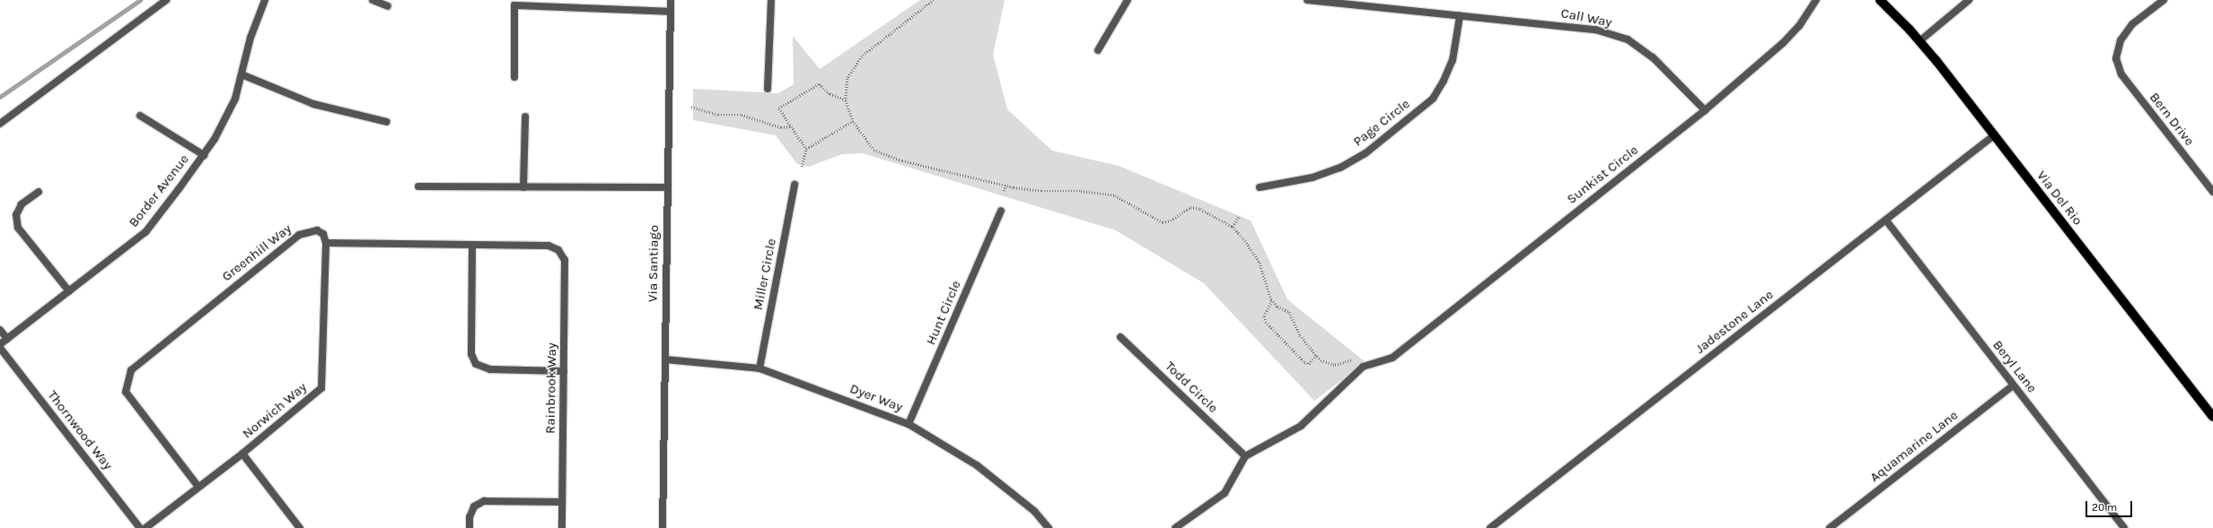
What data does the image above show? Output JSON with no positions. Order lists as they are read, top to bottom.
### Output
{
  "streets": {
    "main road": ["Via Del Rio"],
    "street": [
      "Call Way",
      "Bern Drive",
      "Page Circle",
      "Sunkist Circle",
      "Border Avenue",
      "Greenhill Way",
      "Via Santiago",
      "Miller Circle",
      "Hunt Circle",
      "Jadestone Lane",
      "Beryl Lane",
      "Todd Circle",
      "Rainbrook Way",
      "Dyer Way",
      "Norwich Way",
      "Thornwood Way",
      "Aquamarine Lane"
    ]
  },
  "crossings": [
    ["Call Way", "Page Circle"],
    ["Call Way", "Sunkist Circle"],
    ["Sunkist Circle", "Todd Circle"],
    ["Via Del Rio", "Jadestone Lane"],
    ["Greenhill Way", "Norwich Way"],
    ["Via Santiago", "Dyer Way"],
    ["Miller Circle", "Dyer Way"],
    ["Hunt Circle", "Dyer Way"],
    ["Jadestone Lane", "Beryl Lane"],
    ["Beryl Lane", "Aquamarine Lane"]
  ],
  "scale_bar": "20 m"
}
